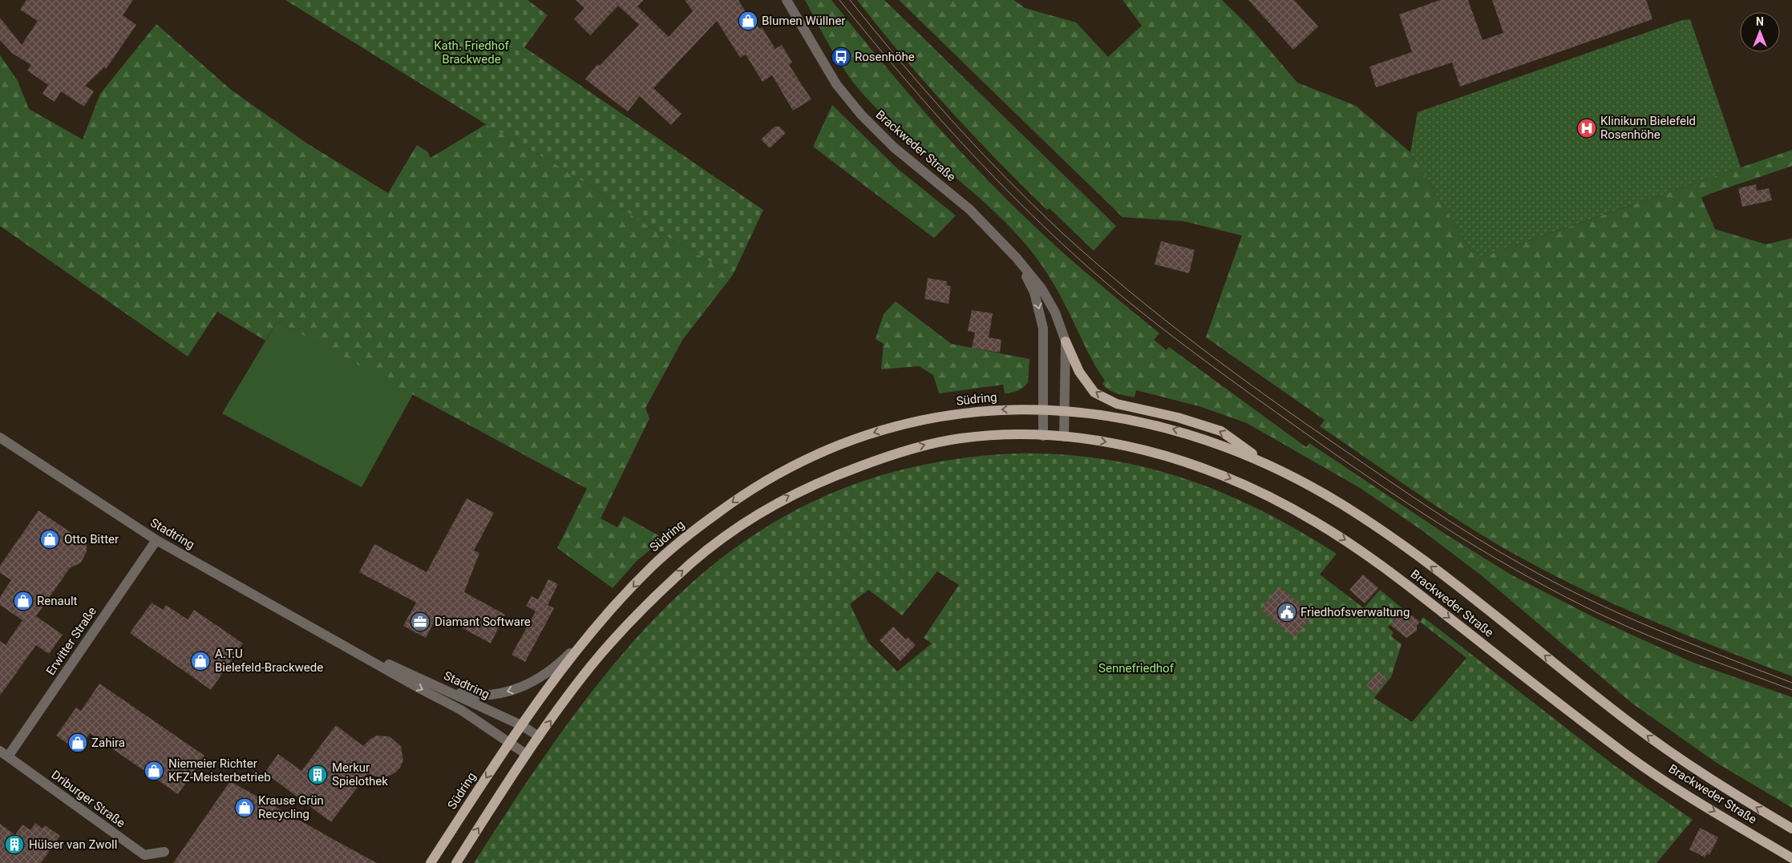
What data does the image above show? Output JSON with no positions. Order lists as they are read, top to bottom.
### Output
{
  "streets": {
    "main road": ["Brackweder Straße", "Südring"],
    "street": ["Stadtring", "Erwitter Straße", "Driburger Straße"]
  },
  "crossings": [
    ["Brackweder Straße", "Südring"],
    ["Südring", "Stadtring"],
    ["Stadtring", "Erwitter Straße"],
    ["Erwitter Straße", "Driburger Straße"]
  ],
  "parks": ["Kath. Friedhof Brackwede", "Sennefriedhof"],
  "places": {
    "shop": [
      "Blumen Wüllner",
      "Otto Bitter",
      "Renault",
      "A.T.U Bielefeld-Brackwede",
      "Zahira",
      "Niemeier Richter KFZ-Meisterbetrieb",
      "Krause Grün Recycling"
    ],
    "bus stop": ["Rosenhöhe"],
    "hospital": ["Klinikum Bielefeld Rosenhöhe"],
    "public building": ["Friedhofsverwaltung"],
    "office": ["Diamant Software"],
    "building": ["Merkur Spielothek", "Hülser van Zwoll"]
  },
  "north": "top"
}
